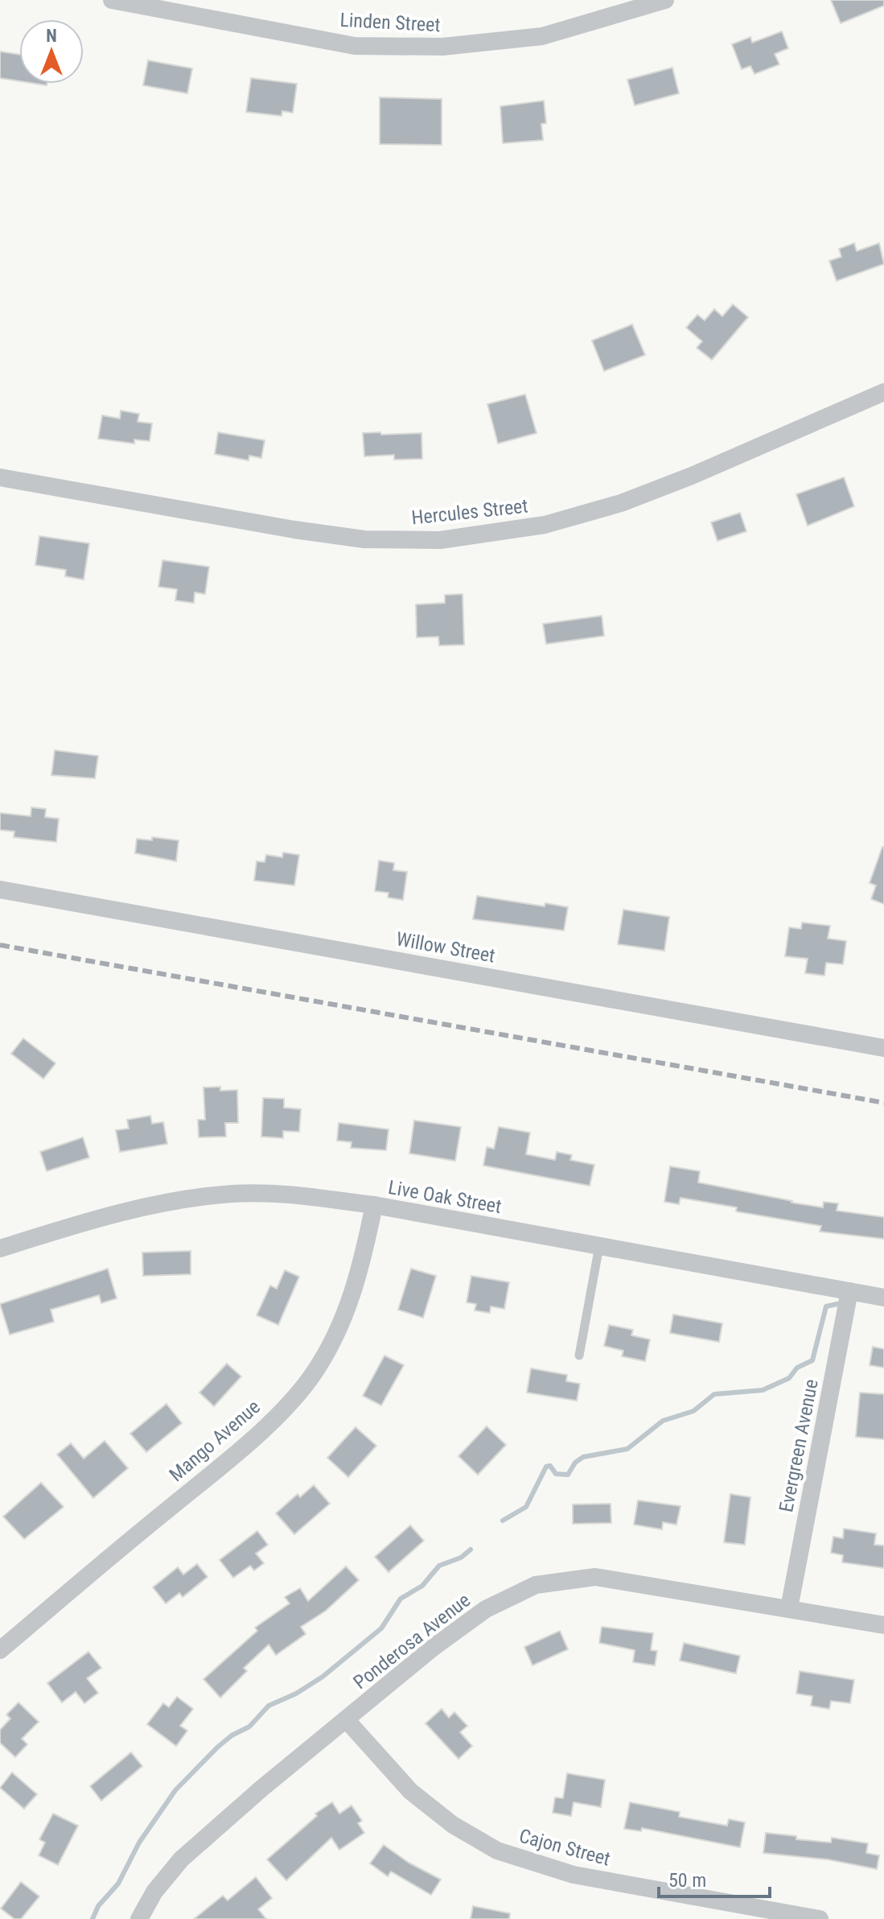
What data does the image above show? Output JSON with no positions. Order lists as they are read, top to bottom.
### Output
{
  "streets": {
    "street": [
      "Linden Street",
      "Hercules Street",
      "Willow Street",
      "Live Oak Street",
      "Mango Avenue",
      "Evergreen Avenue",
      "Ponderosa Avenue",
      "Cajon Street"
    ]
  },
  "crossings": [
    ["Live Oak Street", "Mango Avenue"],
    ["Live Oak Street", "Evergreen Avenue"],
    ["Evergreen Avenue", "Ponderosa Avenue"],
    ["Ponderosa Avenue", "Cajon Street"]
  ],
  "scale_bar": "50 m",
  "north": "top"
}
